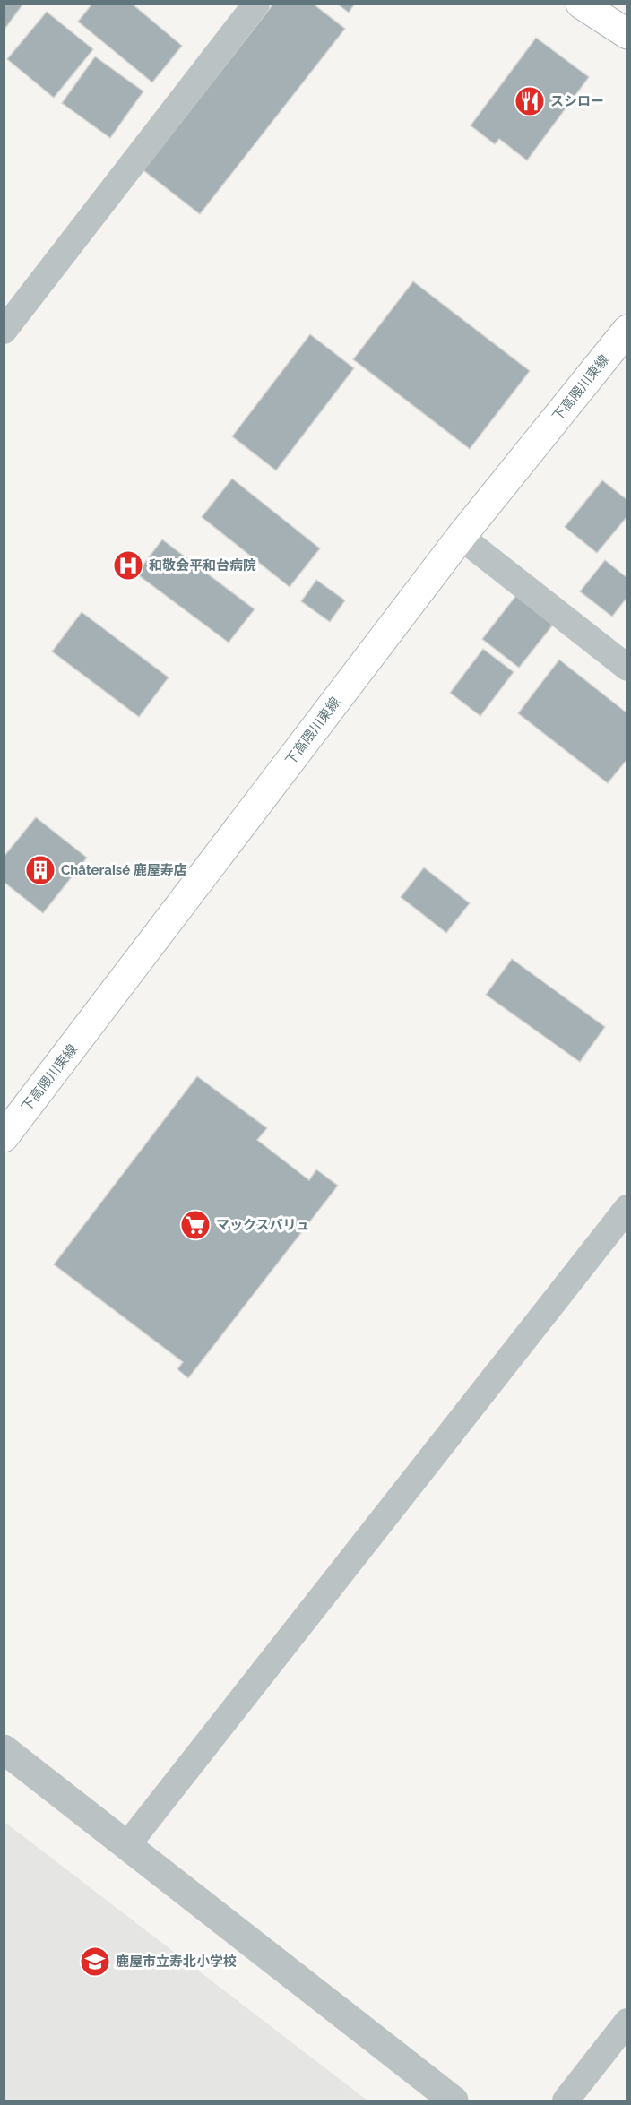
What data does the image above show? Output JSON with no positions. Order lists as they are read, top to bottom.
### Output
{
  "streets": {
    "main road": ["下高隈川東線"]
  },
  "places": {
    "restaurant": ["スシロー"],
    "hospital": ["和敬会平和台病院"],
    "building": ["Châteraisé 鹿屋寿店"],
    "supermarket": ["マックスバリュ"],
    "school or university": ["鹿屋市立寿北小学校"]
  }
}
